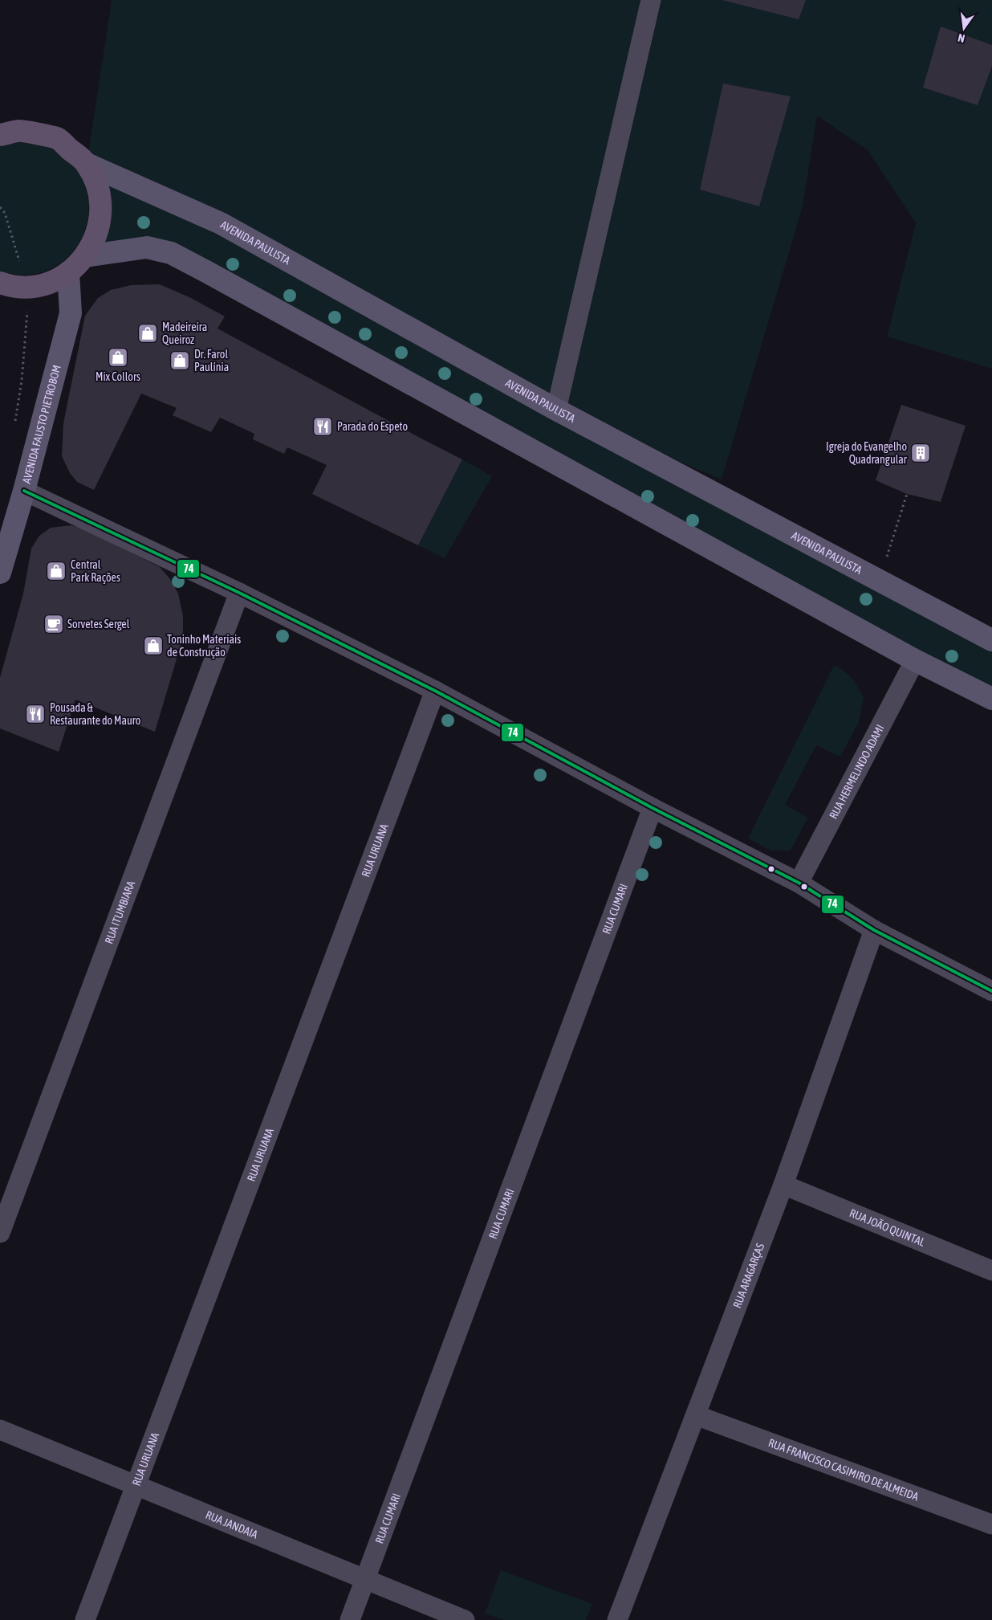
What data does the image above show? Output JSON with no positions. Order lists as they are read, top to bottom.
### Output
{
  "streets": {
    "main road": ["AVENIDA PAULISTA", "AVENIDA FAUSTO PIETROBOM"],
    "street": [
      "RUA HERMELINDO ADAMI",
      "RUA URUANA",
      "RUA CUMARI",
      "RUA ITUMBIARA",
      "RUA JOÃO QUINTAL",
      "RUA ARAGARÇAS",
      "RUA FRANCISCO CASIMIRO DE ALMEIDA",
      "RUA JANDAIA"
    ]
  },
  "crossings": [
    ["RUA URUANA", "RUA JANDAIA"],
    ["RUA CUMARI", "RUA JANDAIA"],
    ["RUA JOÃO QUINTAL", "RUA ARAGARÇAS"],
    ["RUA ARAGARÇAS", "RUA FRANCISCO CASIMIRO DE ALMEIDA"]
  ],
  "places": {
    "shop": [
      "Madeireira Queiroz",
      "Mix Collors",
      "Dr. Farol Paulínia",
      "Central Park Rações",
      "Toninho Materiais de Construção"
    ],
    "restaurant": ["Parada do Espeto", "Pousada & Restaurante do Mauro"],
    "building": ["Igreja do Evangelho Quadrangular"],
    "cafe": ["Sorvetes Sergel"]
  },
  "lines": ["transit line 74"],
  "north": "bottom"
}
